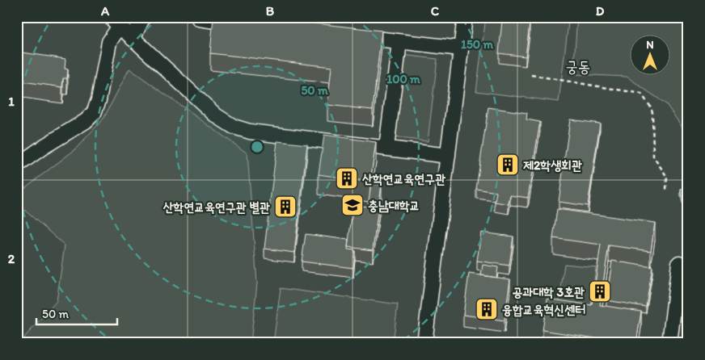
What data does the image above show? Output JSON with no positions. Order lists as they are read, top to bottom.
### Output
{
  "districts": ["궁동"],
  "places": {
    "building": [
      "제2학생회관",
      "산학연교육연구관",
      "산학연교육연구관 별관",
      "공과대학 3호관",
      "융합교육혁신센터"
    ],
    "school or university": ["충남대학교"]
  },
  "scale_bar": "50 m",
  "north": "top",
  "grid": {
    "columns": [
      "A",
      "B",
      "C",
      "D"
    ],
    "rows": ["1", "2"]
  },
  "rings": ["150 m", "100 m", "50 m"]
}
